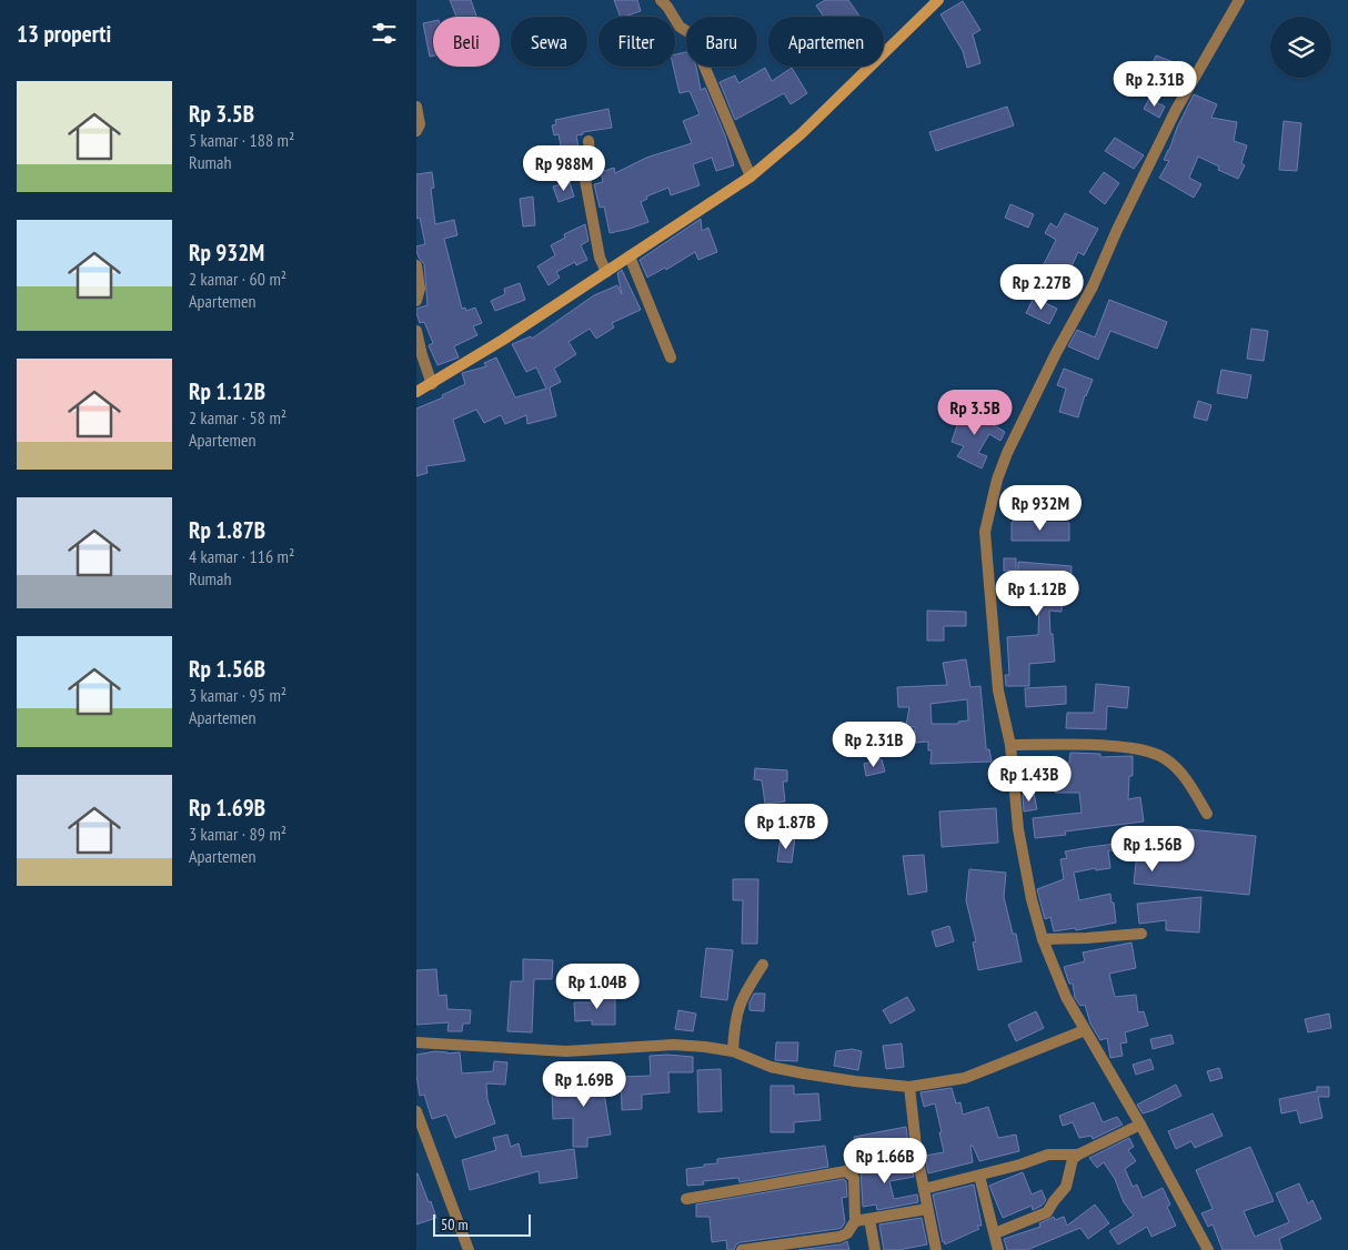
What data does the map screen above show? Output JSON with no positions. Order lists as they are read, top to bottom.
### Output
{
  "scale_bar": "50 m",
  "page": {
    "heading": "13 properti",
    "chip": [
      "Beli",
      "Sewa",
      "Filter",
      "Baru",
      "Apartemen"
    ],
    "price": [
      "Rp 2.31B",
      "Rp 988M",
      "Rp 2.27B",
      "Rp 3.5B",
      "Rp 932M",
      "Rp 1.12B",
      "Rp 2.31B",
      "Rp 1.43B",
      "Rp 1.87B",
      "Rp 1.56B",
      "Rp 1.04B",
      "Rp 1.69B",
      "Rp 1.66B"
    ],
    "list": [
      {
        "name": "Rp 3.5B",
        "note": "5 kamar · 188 m² · Rumah"
      },
      {
        "name": "Rp 932M",
        "note": "2 kamar · 60 m² · Apartemen"
      },
      {
        "name": "Rp 1.12B",
        "note": "2 kamar · 58 m² · Apartemen"
      },
      {
        "name": "Rp 1.87B",
        "note": "4 kamar · 116 m² · Rumah"
      },
      {
        "name": "Rp 1.56B",
        "note": "3 kamar · 95 m² · Apartemen"
      },
      {
        "name": "Rp 1.69B",
        "note": "3 kamar · 89 m² · Apartemen"
      }
    ],
    "scale": "50 m"
  }
}
